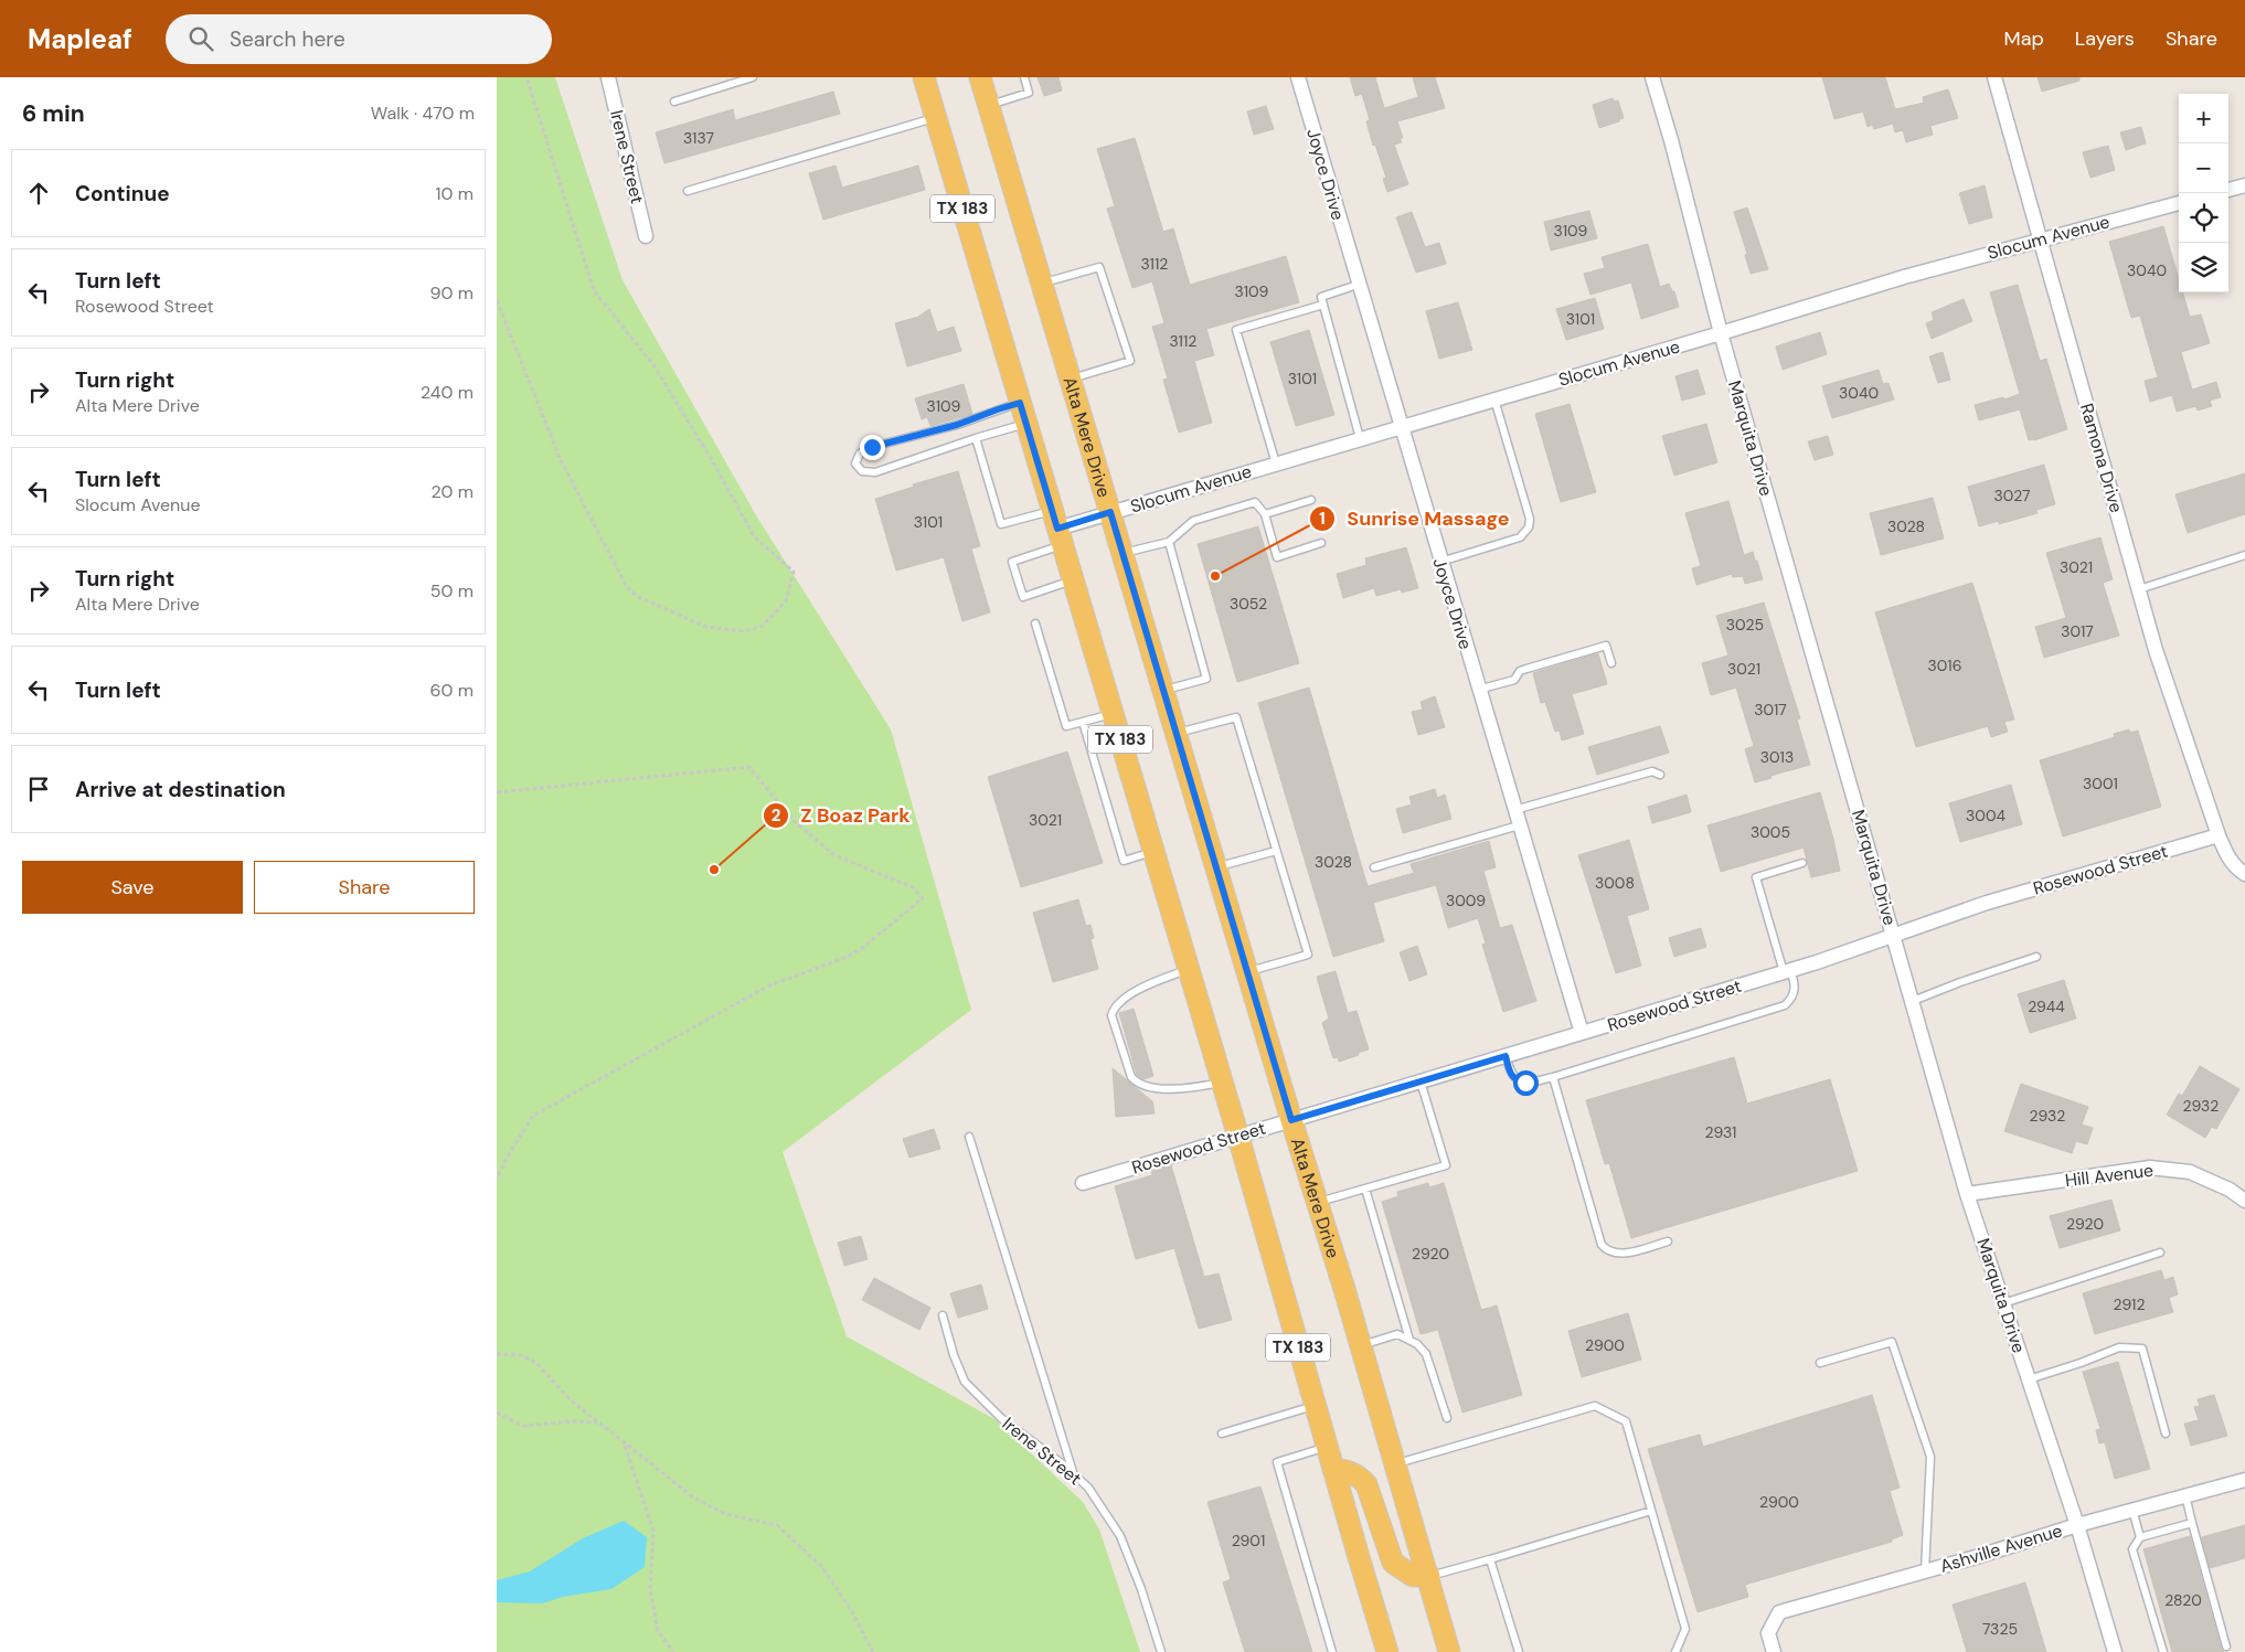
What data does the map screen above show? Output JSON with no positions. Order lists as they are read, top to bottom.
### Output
{
  "streets": {
    "main road": ["TX 183", "Alta Mere Drive"],
    "street": [
      "Irene Street",
      "Joyce Drive",
      "Slocum Avenue",
      "Marquita Drive",
      "Ramona Drive",
      "Rosewood Street",
      "Hill Avenue",
      "Ashville Avenue"
    ]
  },
  "crossings": [
    ["Joyce Drive", "Slocum Avenue"],
    ["Joyce Drive", "Rosewood Street"],
    ["TX 183", "Slocum Avenue"],
    ["TX 183", "Rosewood Street"],
    ["Slocum Avenue", "Alta Mere Drive"],
    ["Slocum Avenue", "Marquita Drive"],
    ["Slocum Avenue", "Ramona Drive"],
    ["Alta Mere Drive", "Rosewood Street"],
    ["Marquita Drive", "Rosewood Street"],
    ["Marquita Drive", "Hill Avenue"],
    ["Marquita Drive", "Ashville Avenue"],
    ["Ramona Drive", "Rosewood Street"]
  ],
  "places": ["Sunrise Massage", "Z Boaz Park"],
  "house_numbers": [
    "3137",
    "3109",
    "3112",
    "3040",
    "3109",
    "3101",
    "3112",
    "3101",
    "3040",
    "3109",
    "3027",
    "3101",
    "3028",
    "3021",
    "3052",
    "3025",
    "3017",
    "3016",
    "3021",
    "3017",
    "3013",
    "3001",
    "3004",
    "3021",
    "3005",
    "3028",
    "3008",
    "3009",
    "2944",
    "2932",
    "2932",
    "2931",
    "2920",
    "2920",
    "2912",
    "2900",
    "2900",
    "2901",
    "2820",
    "7325"
  ],
  "page": {
    "header": "Mapleaf",
    "search": "Search here",
    "nav": ["Map", "Layers", "Share"],
    "heading": ["6 min", "Walk · 470 m"],
    "map_buttons": ["+", "−"],
    "list": [
      ["Continue", "10 m"],
      ["Turn left", "Rosewood Street", "90 m"],
      ["Turn right", "Alta Mere Drive", "240 m"],
      ["Turn left", "Slocum Avenue", "20 m"],
      ["Turn right", "Alta Mere Drive", "50 m"],
      ["Turn left", "60 m"],
      "Arrive at destination"
    ],
    "buttons": ["Save", "Share"]
  }
}
